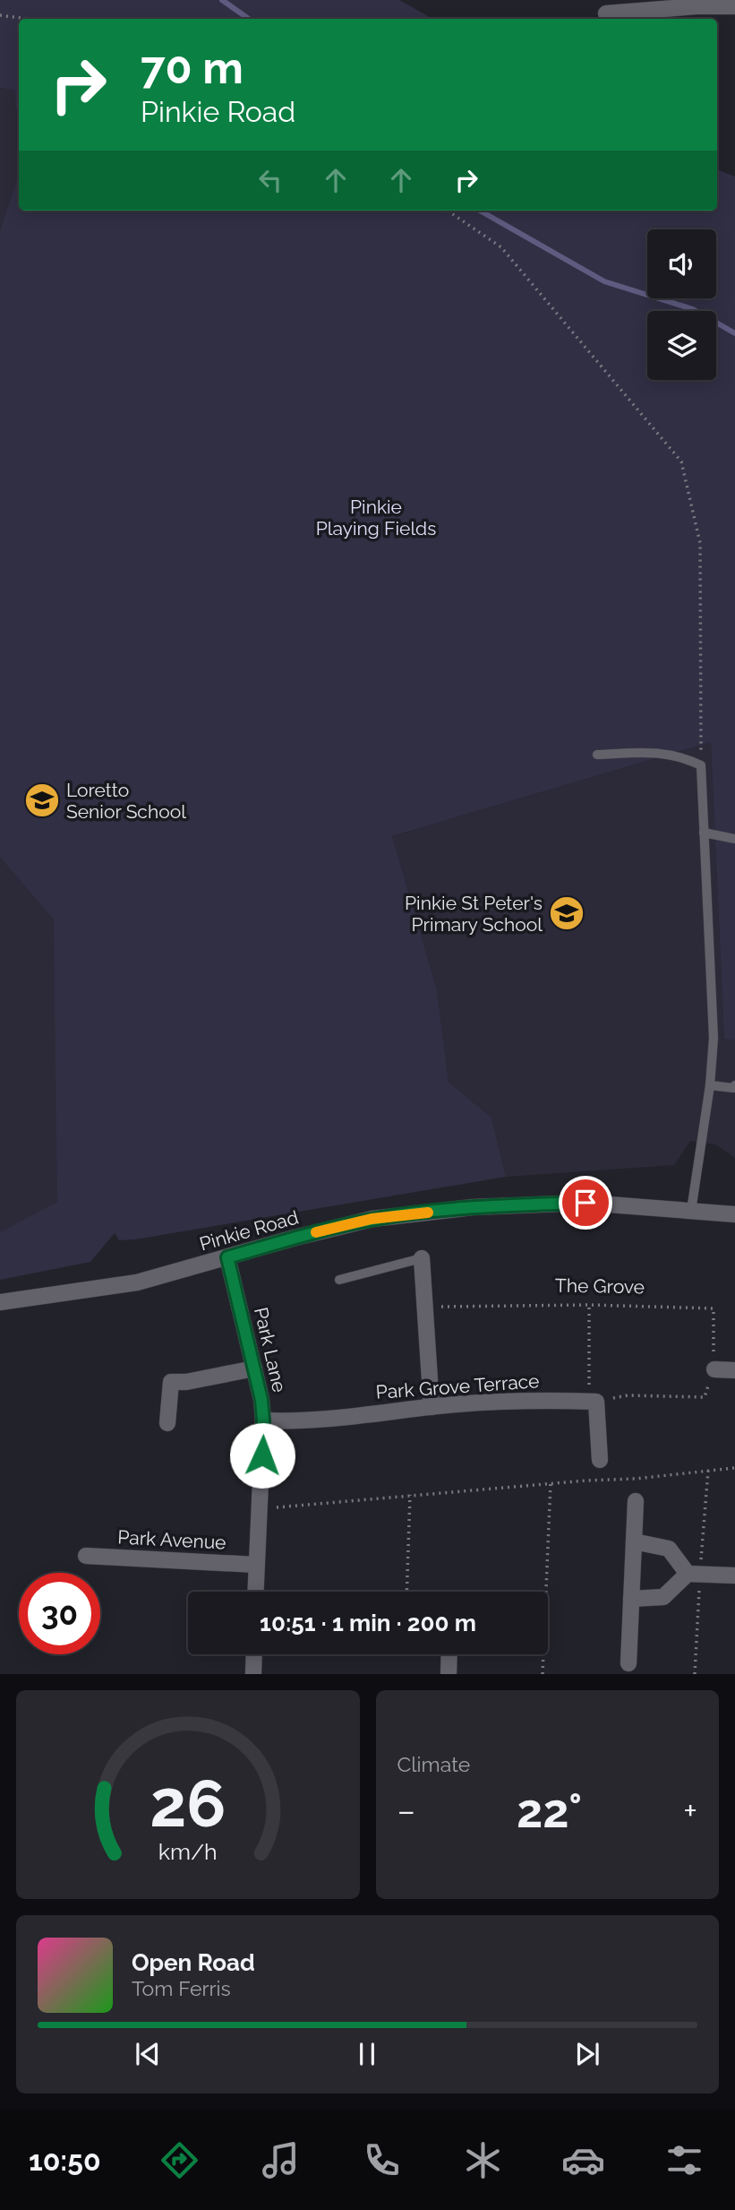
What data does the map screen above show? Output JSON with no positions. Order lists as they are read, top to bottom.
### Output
{
  "streets": {
    "street": [
      "Pinkie Road",
      "Park Lane",
      "Park Grove Terrace",
      "Park Avenue"
    ],
    "path": ["The Grove"]
  },
  "crossings": [
    ["Pinkie Road", "Park Lane"],
    ["Park Lane", "Park Grove Terrace"],
    ["Park Lane", "Park Avenue"]
  ],
  "parks": ["Pinkie Playing Fields"],
  "places": {
    "school or university": ["Loretto Senior School", "Pinkie St Peter's Primary School"]
  },
  "page": {
    "turn": ["70 m", "Pinkie Road"],
    "limit": "30",
    "trip": "10:51 · 1 min · 200 m",
    "tile": "Climate",
    "heat": ["−", "22°", "+"],
    "song": ["Open Road", "Tom Ferris"],
    "tabs": "10:50",
    "gauge": ["26", "km/h"]
  }
}
